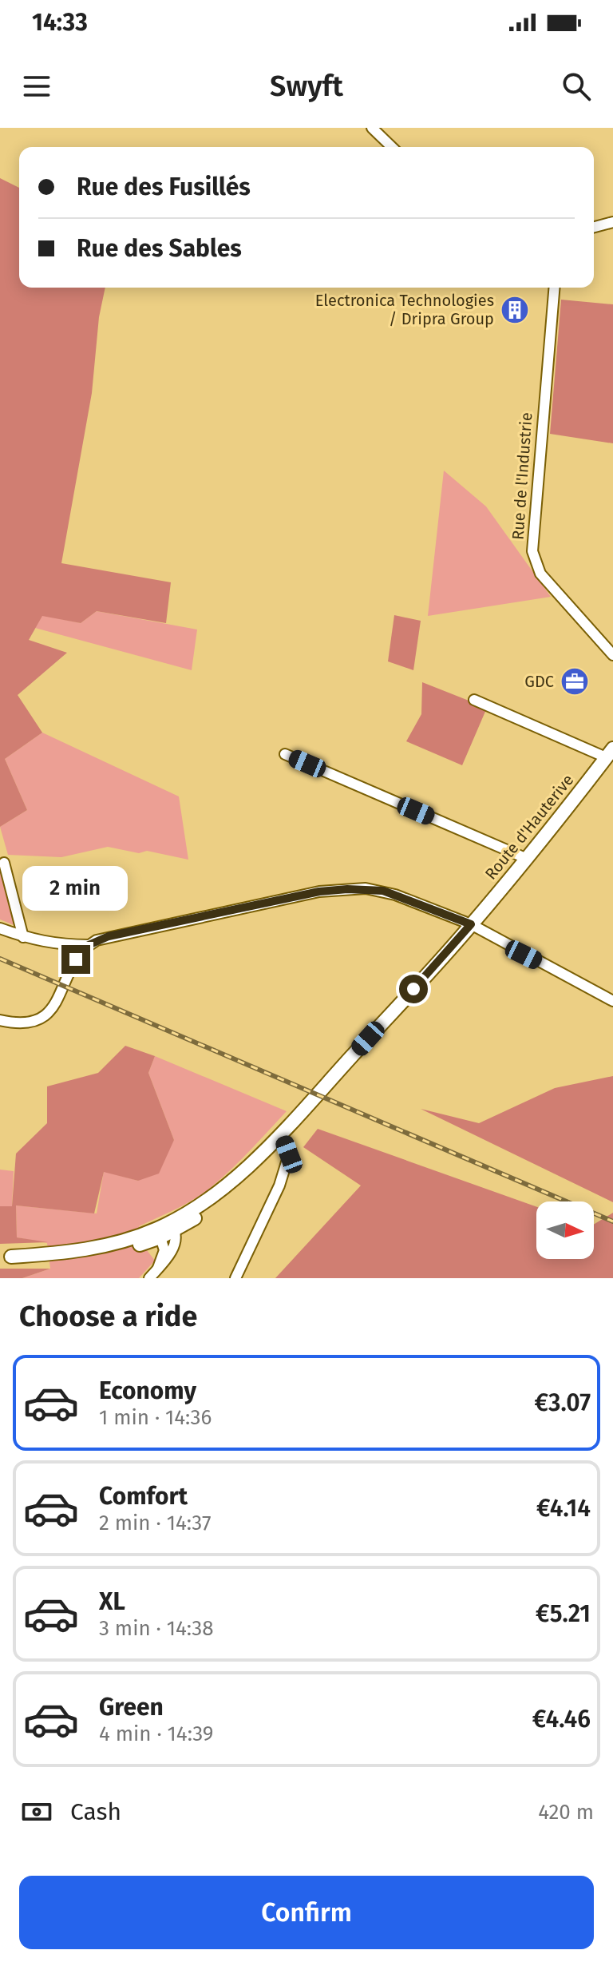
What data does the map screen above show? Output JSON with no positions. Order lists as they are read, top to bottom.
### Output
{
  "streets": {
    "main road": ["Route d'Hauterive"],
    "street": ["Rue de l'Industrie"]
  },
  "places": {
    "building": ["Electronica Technologies / Dripra Group"],
    "office": ["GDC"]
  },
  "north": "right",
  "page": {
    "status": "14:33",
    "header": "Swyft",
    "banner": ["Rue des Fusillés", "Rue des Sables"],
    "bubble": "2 min",
    "heading": "Choose a ride",
    "list": [
      {
        "name": "Economy",
        "note": "1 min · 14:36",
        "value": "€3.07"
      },
      {
        "name": "Comfort",
        "note": "2 min · 14:37",
        "value": "€4.14"
      },
      {
        "name": "XL",
        "note": "3 min · 14:38",
        "value": "€5.21"
      },
      {
        "name": "Green",
        "note": "4 min · 14:39",
        "value": "€4.46"
      }
    ],
    "pay": ["Cash", "420 m"],
    "buttons": "Confirm"
  }
}
